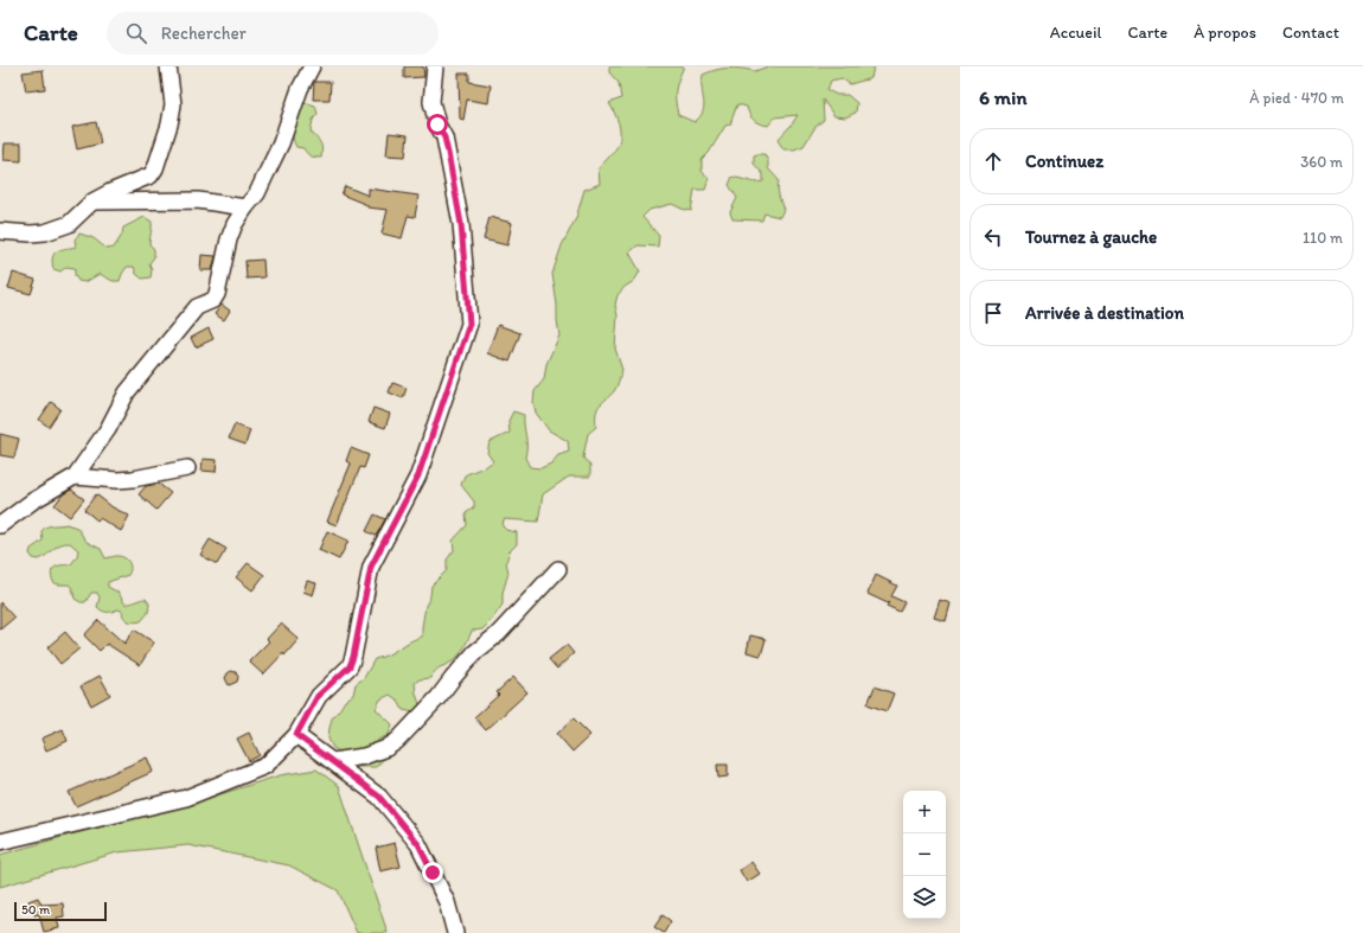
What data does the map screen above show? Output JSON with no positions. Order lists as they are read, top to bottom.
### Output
{
  "scale_bar": "50 m",
  "page": {
    "header": "Carte",
    "search": "Rechercher",
    "nav": [
      "Accueil",
      "Carte",
      "À propos",
      "Contact"
    ],
    "heading": ["6 min", "À pied · 470 m"],
    "list": [
      ["Continuez", "360 m"],
      ["Tournez à gauche", "110 m"],
      "Arrivée à destination"
    ],
    "map_buttons": ["+", "−"],
    "scale": "50 m"
  }
}
